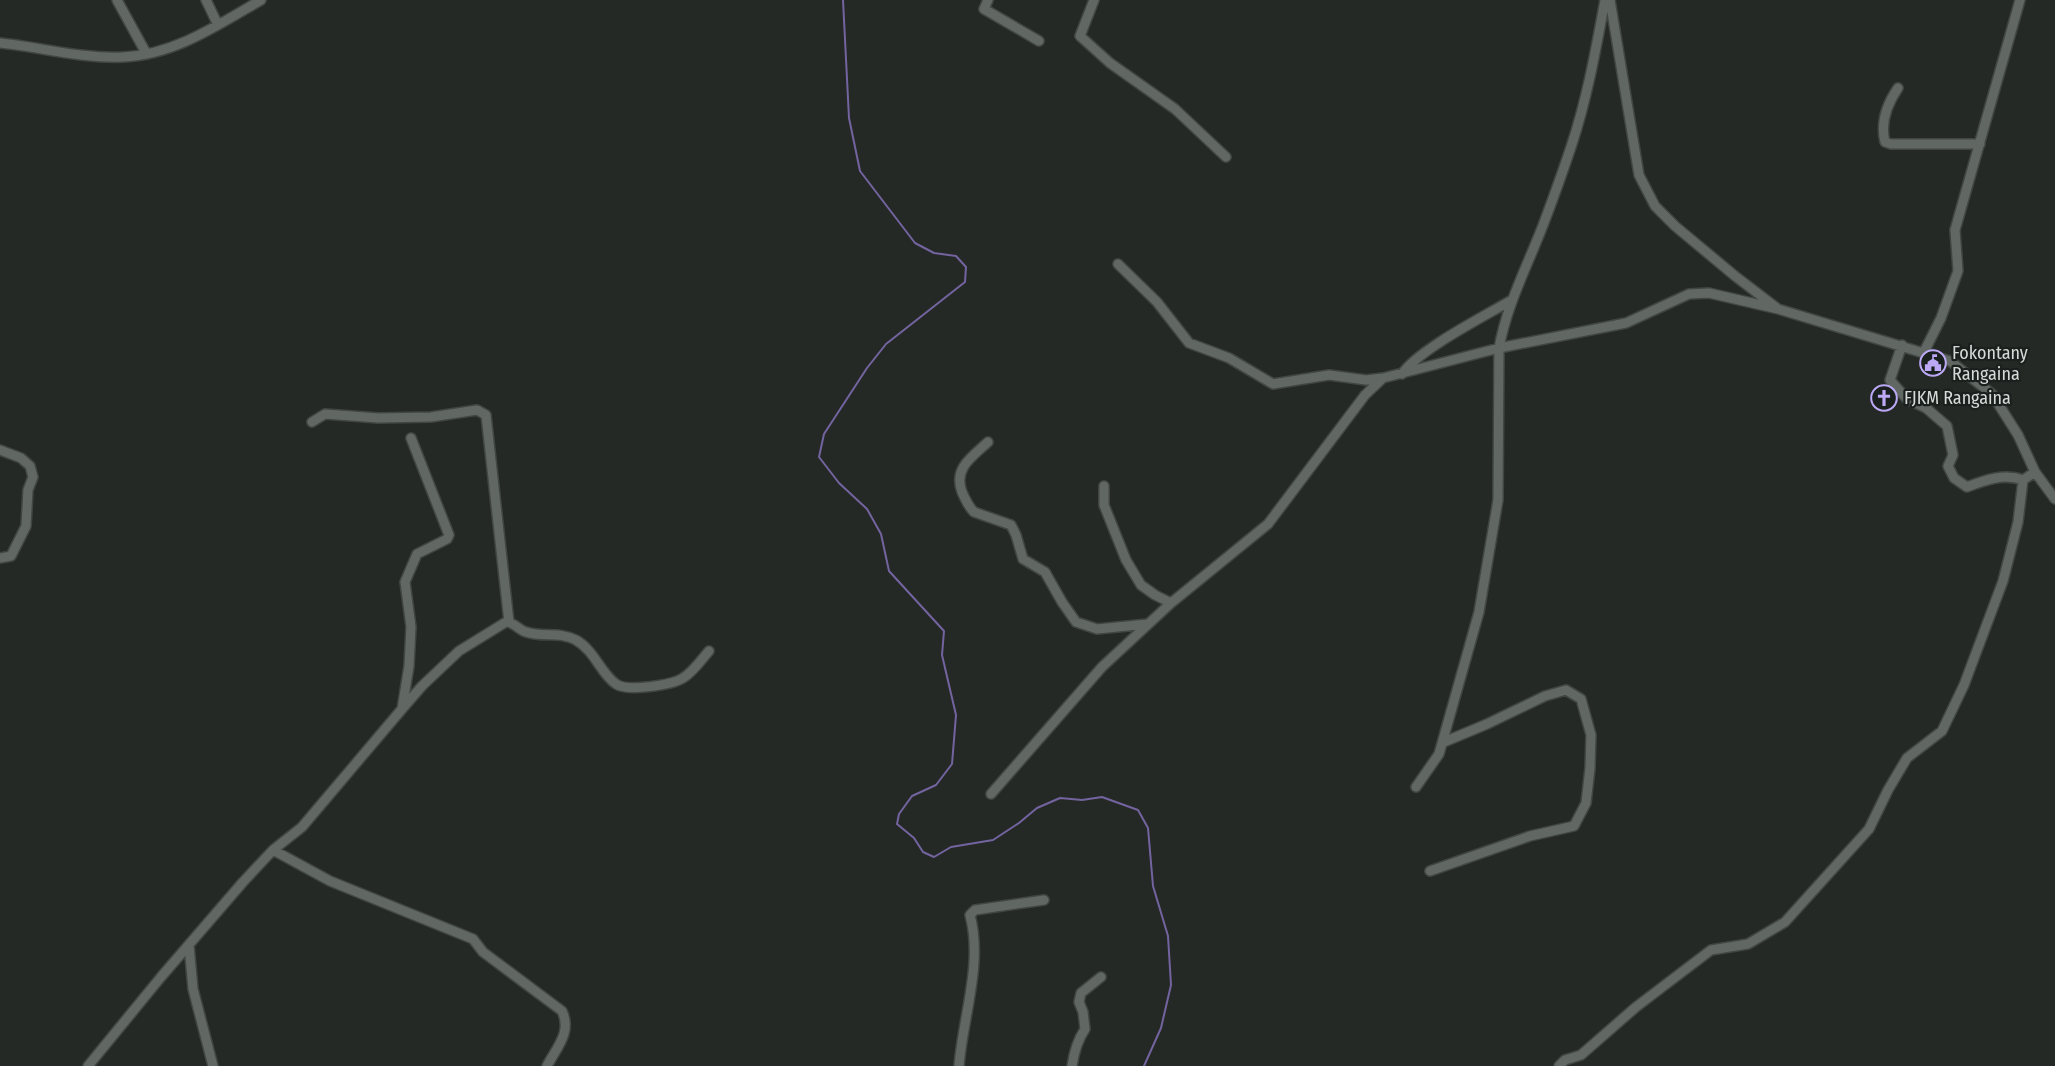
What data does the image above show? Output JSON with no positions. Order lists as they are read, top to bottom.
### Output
{
  "places": {
    "public building": ["Fokontany Rangaina"],
    "church": ["FJKM Rangaina"]
  }
}
